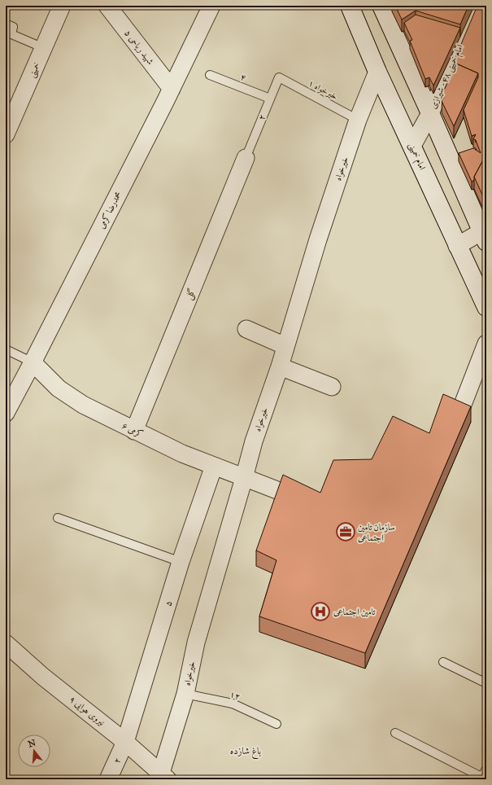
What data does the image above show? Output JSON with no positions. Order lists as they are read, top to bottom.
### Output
{
  "streets": {
    "main road": ["امام خمینی"],
    "street": [
      "۵ شهید ریاحی",
      "خمینی",
      "امام خمینی ۴۸- شیرازی",
      "۲",
      "خیرخواه",
      "محمدرضا کرمی",
      "گلی",
      "کرمی ۶",
      "۵",
      "نیروی هوایی ۹"
    ],
    "lane": ["۴", "خیرخواه ۱", "۱۲"]
  },
  "crossings": [
    ["۵ شهید ریاحی", "محمدرضا کرمی"],
    ["امام خمینی ۴۸- شیرازی", "امام خمینی"],
    ["۴", "۲"],
    ["خیرخواه ۱", "۲"],
    ["خیرخواه ۱", "خیرخواه"],
    ["۲", "گلی"],
    ["۲", "۵"],
    ["۲", "نیروی هوایی ۹"],
    ["امام خمینی", "خیرخواه"],
    ["خیرخواه", "کرمی ۶"],
    ["خیرخواه", "۱۲"],
    ["خیرخواه", "نیروی هوایی ۹"],
    ["محمدرضا کرمی", "کرمی ۶"],
    ["گلی", "کرمی ۶"],
    ["کرمی ۶", "۵"],
    ["۵", "نیروی هوایی ۹"]
  ],
  "districts": ["باغ شازده"],
  "places": {
    "office": ["سازمان تامین اجتماعی"],
    "hospital": ["تامین اجتماعی"]
  },
  "north": "top"
}
